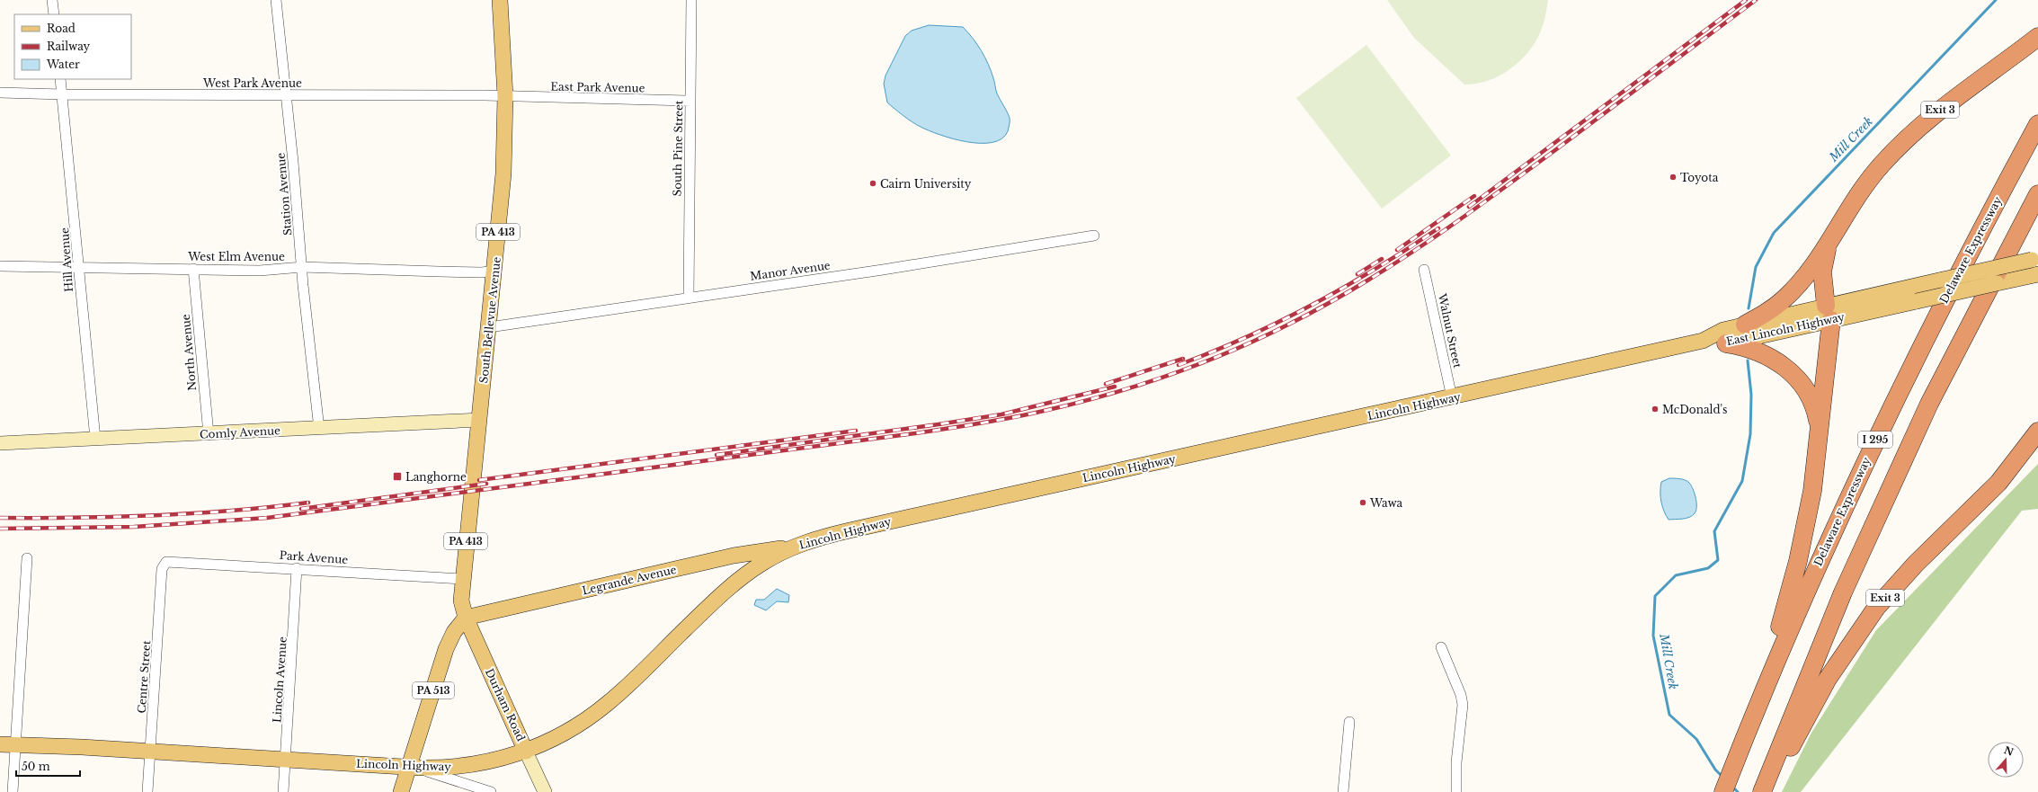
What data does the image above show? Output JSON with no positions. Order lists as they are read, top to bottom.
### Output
{
  "streets": {
    "highway": ["Exit 3", "Delaware Expressway", "I 295"],
    "main road": [
      "PA 413",
      "South Bellevue Avenue",
      "East Lincoln Highway",
      "Lincoln Highway",
      "Legrande Avenue",
      "PA 513",
      "Durham Road"
    ],
    "street": [
      "West Park Avenue",
      "East Park Avenue",
      "South Pine Street",
      "Station Avenue",
      "West Elm Avenue",
      "Hill Avenue",
      "Manor Avenue",
      "Walnut Street",
      "North Avenue",
      "Comly Avenue",
      "Park Avenue",
      "Centre Street",
      "Lincoln Avenue"
    ]
  },
  "crossings": [
    ["West Park Avenue", "East Park Avenue"],
    ["West Park Avenue", "Station Avenue"],
    ["West Park Avenue", "Hill Avenue"],
    ["West Park Avenue", "South Bellevue Avenue"],
    ["East Park Avenue", "South Pine Street"],
    ["East Park Avenue", "South Bellevue Avenue"],
    ["South Pine Street", "Manor Avenue"],
    ["Station Avenue", "West Elm Avenue"],
    ["Station Avenue", "Comly Avenue"],
    ["West Elm Avenue", "Hill Avenue"],
    ["West Elm Avenue", "South Bellevue Avenue"],
    ["West Elm Avenue", "North Avenue"],
    ["Hill Avenue", "Comly Avenue"],
    ["Manor Avenue", "South Bellevue Avenue"],
    ["South Bellevue Avenue", "Comly Avenue"],
    ["South Bellevue Avenue", "Park Avenue"],
    ["South Bellevue Avenue", "Legrande Avenue"],
    ["South Bellevue Avenue", "PA 513"],
    ["South Bellevue Avenue", "Durham Road"],
    ["East Lincoln Highway", "Lincoln Highway"],
    ["Walnut Street", "Lincoln Highway"],
    ["North Avenue", "Comly Avenue"],
    ["Lincoln Highway", "Legrande Avenue"],
    ["Lincoln Highway", "Centre Street"],
    ["Lincoln Highway", "Lincoln Avenue"],
    ["Lincoln Highway", "PA 513"],
    ["Lincoln Highway", "Durham Road"],
    ["Park Avenue", "Centre Street"],
    ["Park Avenue", "Lincoln Avenue"],
    ["Legrande Avenue", "PA 513"],
    ["Legrande Avenue", "Durham Road"],
    ["PA 513", "Durham Road"]
  ],
  "water": ["Mill Creek"],
  "places": {
    "other": [
      "Toyota",
      "Cairn University",
      "McDonald's",
      "Wawa"
    ],
    "transit": ["Langhorne"]
  },
  "legend": ["Road", "Railway", "Water"],
  "scale_bar": "50 m",
  "north": "top"
}
